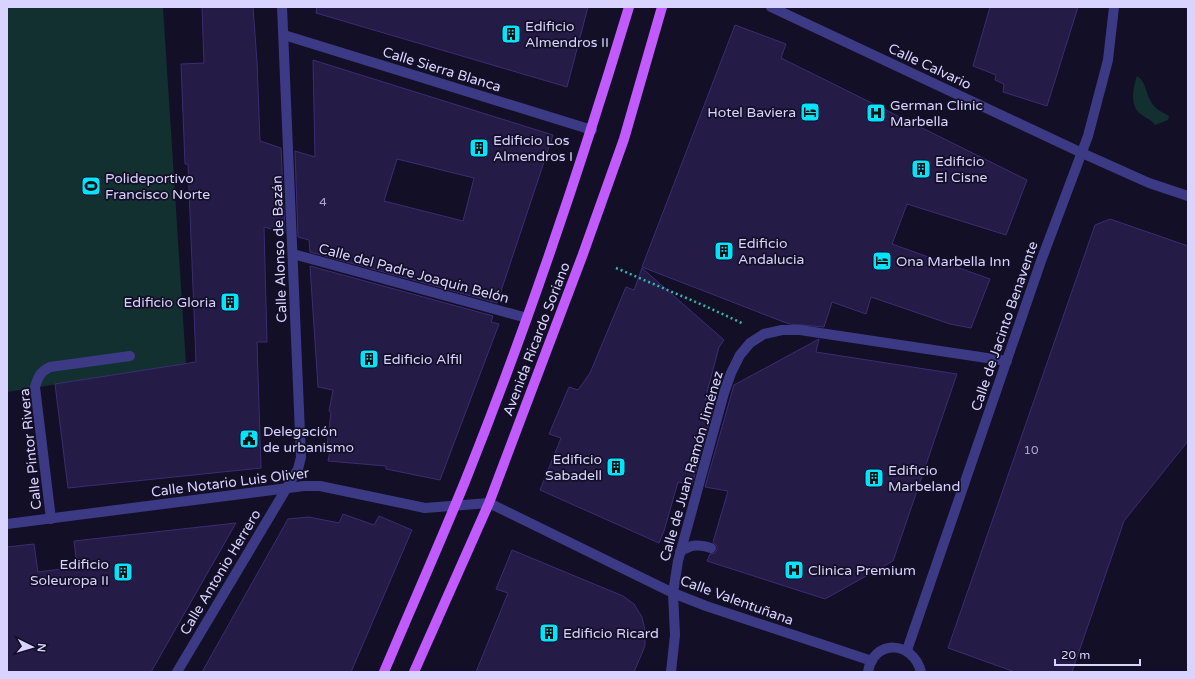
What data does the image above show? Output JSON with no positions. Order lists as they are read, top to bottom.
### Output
{
  "streets": {
    "main road": ["Avenida Ricardo Soriano"],
    "street": [
      "Calle Calvario",
      "Calle Sierra Blanca",
      "Calle Alonso de Bazán",
      "Calle del Padre Joaquin Belón",
      "Calle de Jacinto Benavente",
      "Calle Pintor Rivera",
      "Calle de Juan Ramón Jiménez",
      "Calle Notario Luis Oliver",
      "Calle Antonio Herrero",
      "Calle Valentuñana"
    ]
  },
  "crossings": [
    ["Calle Calvario", "Calle de Jacinto Benavente"],
    ["Calle Sierra Blanca", "Calle Alonso de Bazán"],
    ["Calle Sierra Blanca", "Avenida Ricardo Soriano"],
    ["Calle Alonso de Bazán", "Calle del Padre Joaquin Belón"],
    ["Calle Alonso de Bazán", "Calle Notario Luis Oliver"],
    ["Calle Alonso de Bazán", "Calle Antonio Herrero"],
    ["Calle del Padre Joaquin Belón", "Avenida Ricardo Soriano"],
    ["Calle de Jacinto Benavente", "Calle de Juan Ramón Jiménez"],
    ["Avenida Ricardo Soriano", "Calle Notario Luis Oliver"],
    ["Avenida Ricardo Soriano", "Calle Valentuñana"],
    ["Calle Pintor Rivera", "Calle Notario Luis Oliver"],
    ["Calle de Juan Ramón Jiménez", "Calle Valentuñana"],
    ["Calle Notario Luis Oliver", "Calle Antonio Herrero"],
    ["Calle Notario Luis Oliver", "Calle Valentuñana"]
  ],
  "places": {
    "building": [
      "Edificio Almendros II",
      "Edificio Los Almendros I",
      "Edificio El Cisne",
      "Edificio Andalucia",
      "Edificio Gloria",
      "Edificio Alfil",
      "Edificio Sabadell",
      "Edificio Marbeland",
      "Edificio Soleuropa II",
      "Edificio Ricard"
    ],
    "hotel": ["Hotel Baviera", "Ona Marbella Inn"],
    "hospital": ["German Clinic Marbella", "Clinica Premium"],
    "sports": ["Polideportivo Francisco Norte"],
    "public building": ["Delegación de urbanismo"]
  },
  "house_numbers": ["4", "10"],
  "scale_bar": "20 m",
  "north": "right"
}
